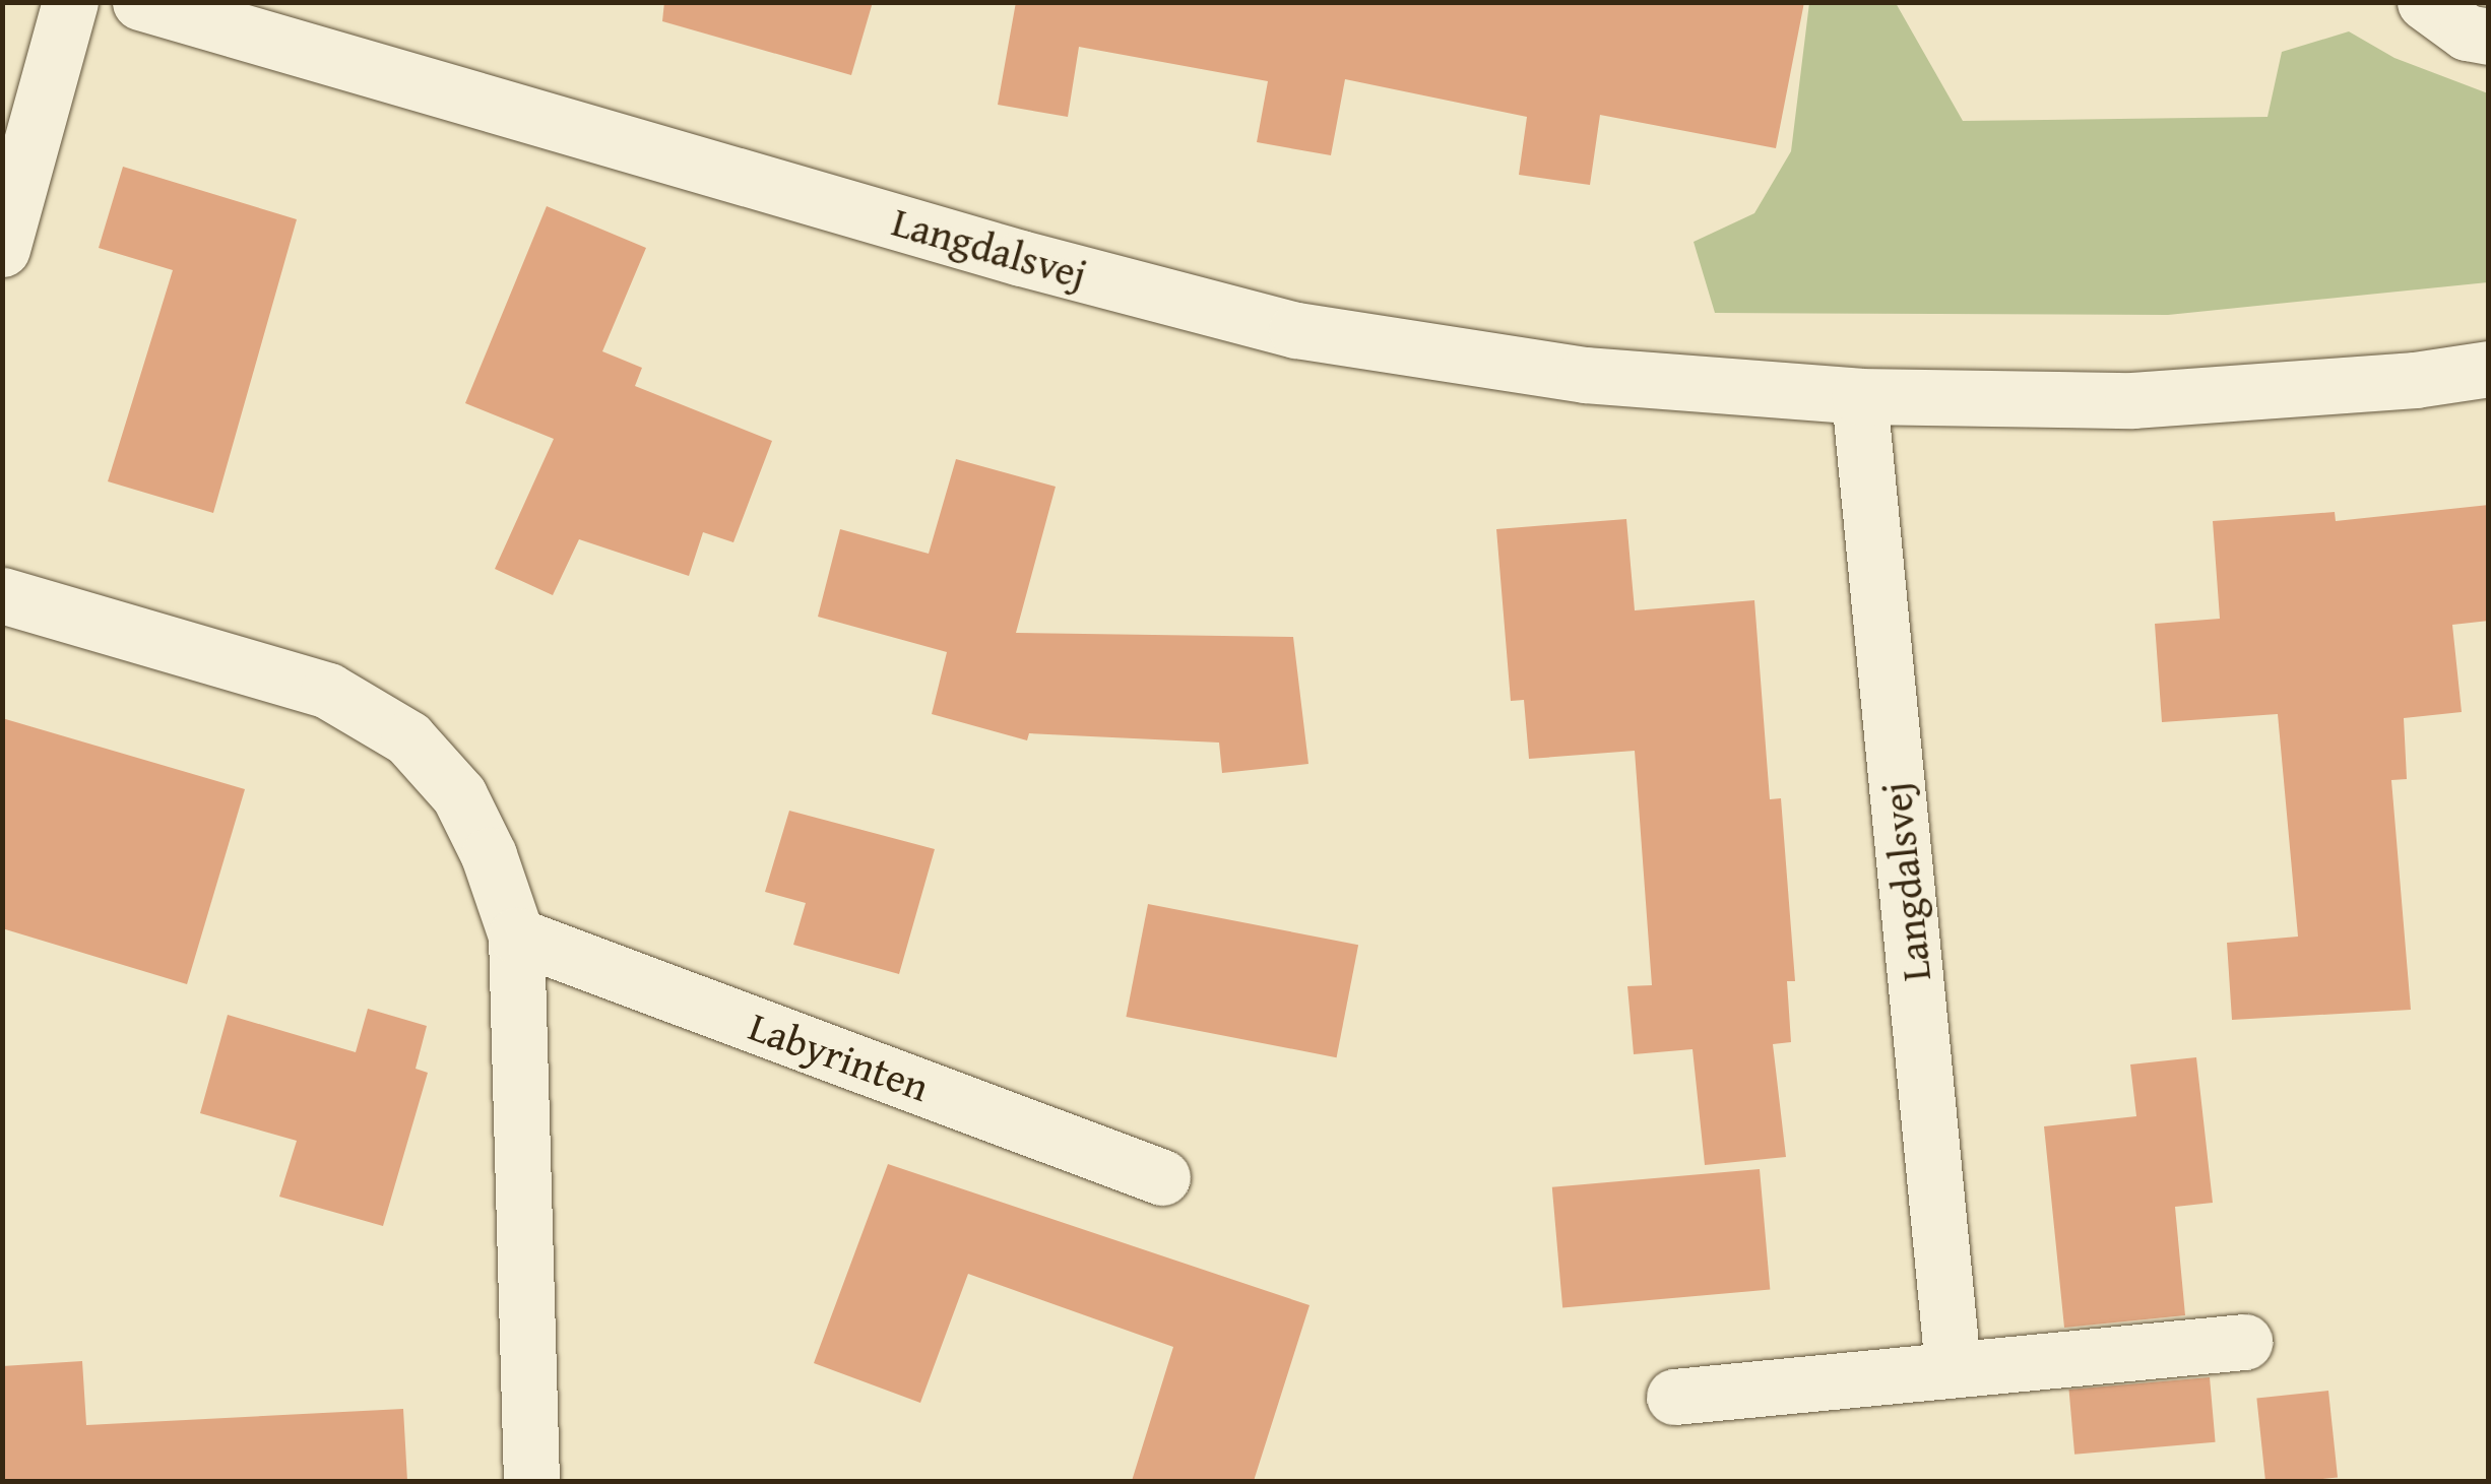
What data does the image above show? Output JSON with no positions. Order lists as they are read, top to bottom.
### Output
{
  "streets": {
    "street": ["Langdalsvej", "Labyrinten"]
  }
}
